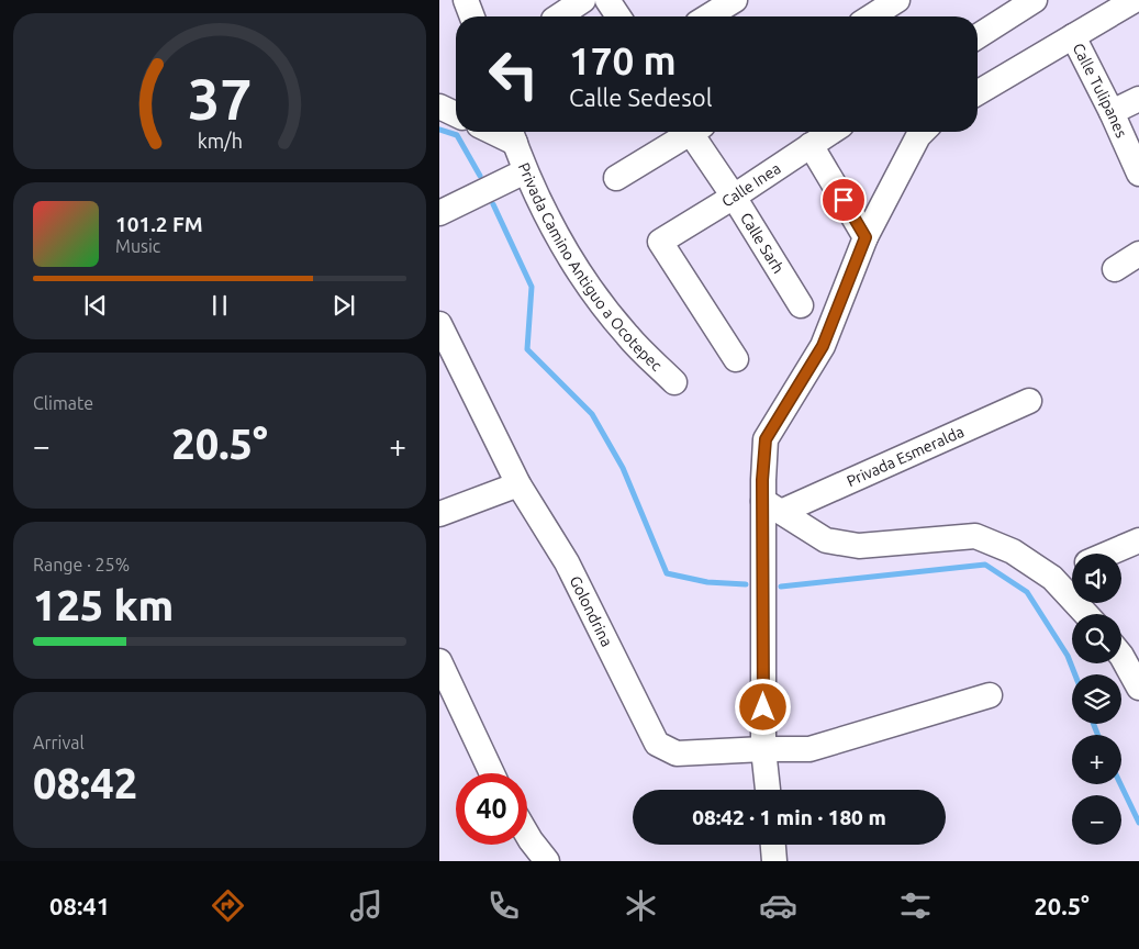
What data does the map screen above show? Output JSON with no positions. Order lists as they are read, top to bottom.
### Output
{
  "streets": {
    "street": [
      "Calle Tulipanes",
      "Calle Inea",
      "Calle Sarh",
      "Privada Camino Antiguo a Ocotepec",
      "Privada Esmeralda",
      "Golondrina"
    ]
  },
  "crossings": [
    ["Calle Inea", "Calle Sarh"]
  ],
  "page": {
    "turn": ["170 m", "Calle Sedesol"],
    "song": ["101.2 FM", "Music"],
    "tile": [
      "Climate",
      ["Range · 25%", "125 km"],
      ["Arrival", "08:42"]
    ],
    "heat": ["−", "20.5°", "+"],
    "map_buttons": ["+", "−"],
    "limit": "40",
    "trip": "08:42 · 1 min · 180 m",
    "tabs": ["08:41", "20.5°"],
    "gauge": ["37", "km/h"]
  }
}
